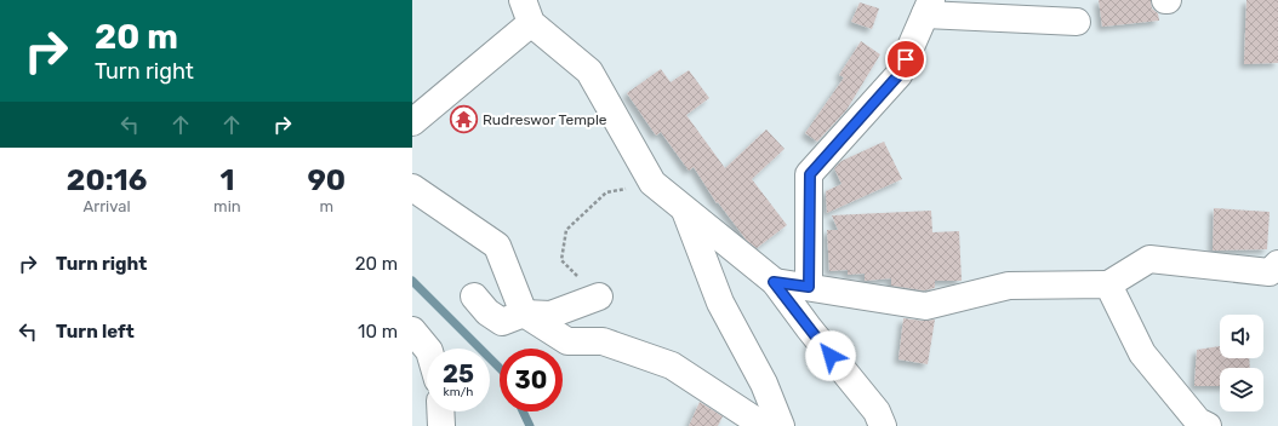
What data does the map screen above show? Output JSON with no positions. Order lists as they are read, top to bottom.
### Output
{
  "places": {
    "temple": ["Rudreswor Temple"]
  },
  "page": {
    "turn": ["20 m", "Turn right"],
    "eta": [
      "20:16",
      "Arrival",
      "1",
      "min",
      "90",
      "m"
    ],
    "list": [
      {
        "name": "Turn right",
        "value": "20 m"
      },
      {
        "name": "Turn left",
        "value": "10 m"
      }
    ],
    "speed": "25 km/h",
    "limit": "30"
  }
}
